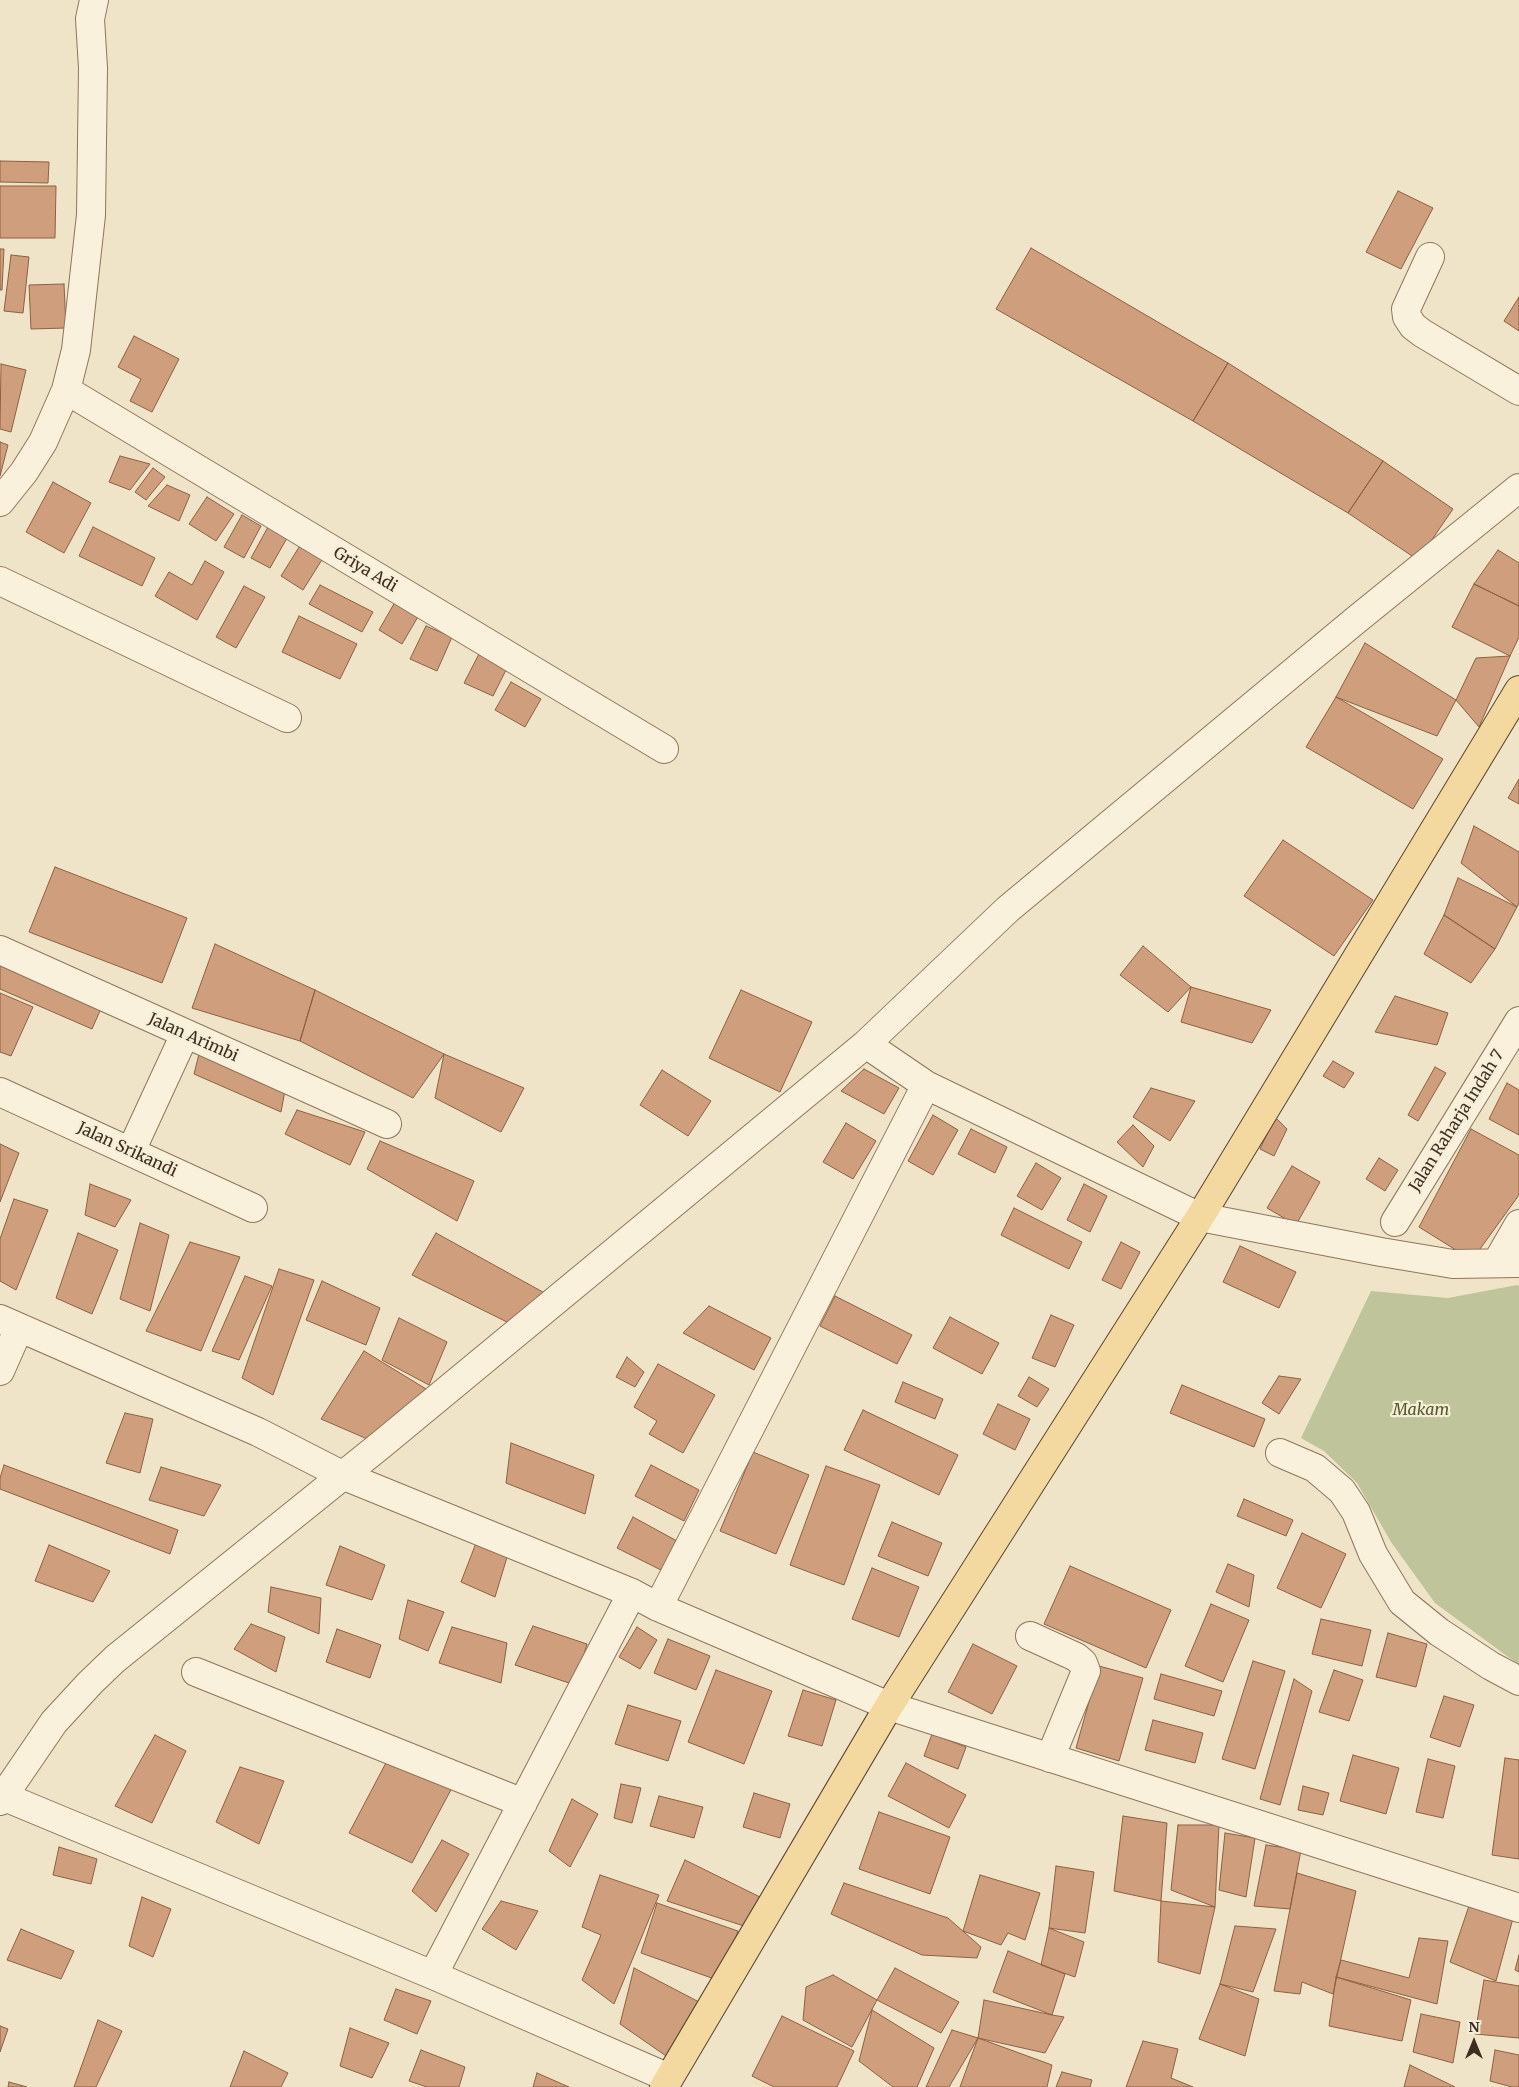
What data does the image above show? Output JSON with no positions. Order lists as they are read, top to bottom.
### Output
{
  "streets": {
    "street": [
      "Griya Adi",
      "Jalan Arimbi",
      "Jalan Raharja Indah 7",
      "Jalan Srikandi"
    ]
  },
  "parks": ["Makam"],
  "north": "top"
}
